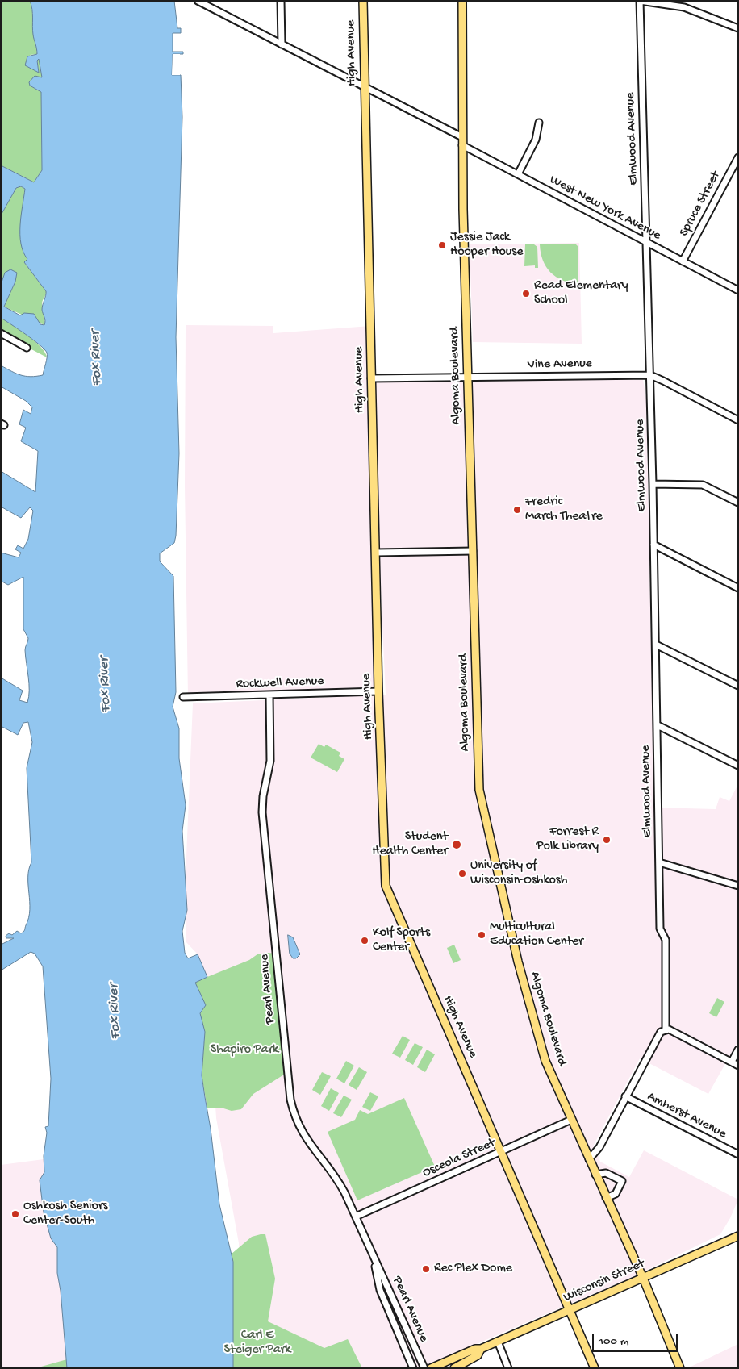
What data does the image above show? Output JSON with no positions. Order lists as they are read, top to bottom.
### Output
{
  "streets": {
    "main road": ["High Avenue", "Algoma Boulevard", "Wisconsin Street"],
    "street": [
      "Elmwood Avenue",
      "Spruce Street",
      "West New York Avenue",
      "Vine Avenue",
      "Rockwell Avenue",
      "Pearl Avenue",
      "Amherst Avenue",
      "Osceola Street"
    ]
  },
  "crossings": [
    ["High Avenue", "Vine Avenue"],
    ["High Avenue", "Rockwell Avenue"],
    ["High Avenue", "Osceola Street"],
    ["High Avenue", "Wisconsin Street"],
    ["Elmwood Avenue", "West New York Avenue"],
    ["Elmwood Avenue", "Vine Avenue"],
    ["Spruce Street", "West New York Avenue"],
    ["West New York Avenue", "Algoma Boulevard"],
    ["Vine Avenue", "Algoma Boulevard"],
    ["Algoma Boulevard", "Osceola Street"],
    ["Algoma Boulevard", "Wisconsin Street"],
    ["Rockwell Avenue", "Pearl Avenue"],
    ["Pearl Avenue", "Osceola Street"]
  ],
  "water": ["Fox River"],
  "parks": ["Shapiro Park", "Carl E Steiger Park"],
  "places": [
    "Jessie Jack Hooper House",
    "Read Elementary School",
    "Fredric March Theatre",
    "Forrest R Polk Library",
    "Student Health Center",
    "University of Wisconsin-Oshkosh",
    "Multicultural Education Center",
    "Kolf Sports Center",
    "Oshkosh Seniors Center-South",
    "Rec Plex Dome"
  ],
  "scale_bar": "100 m"
}
